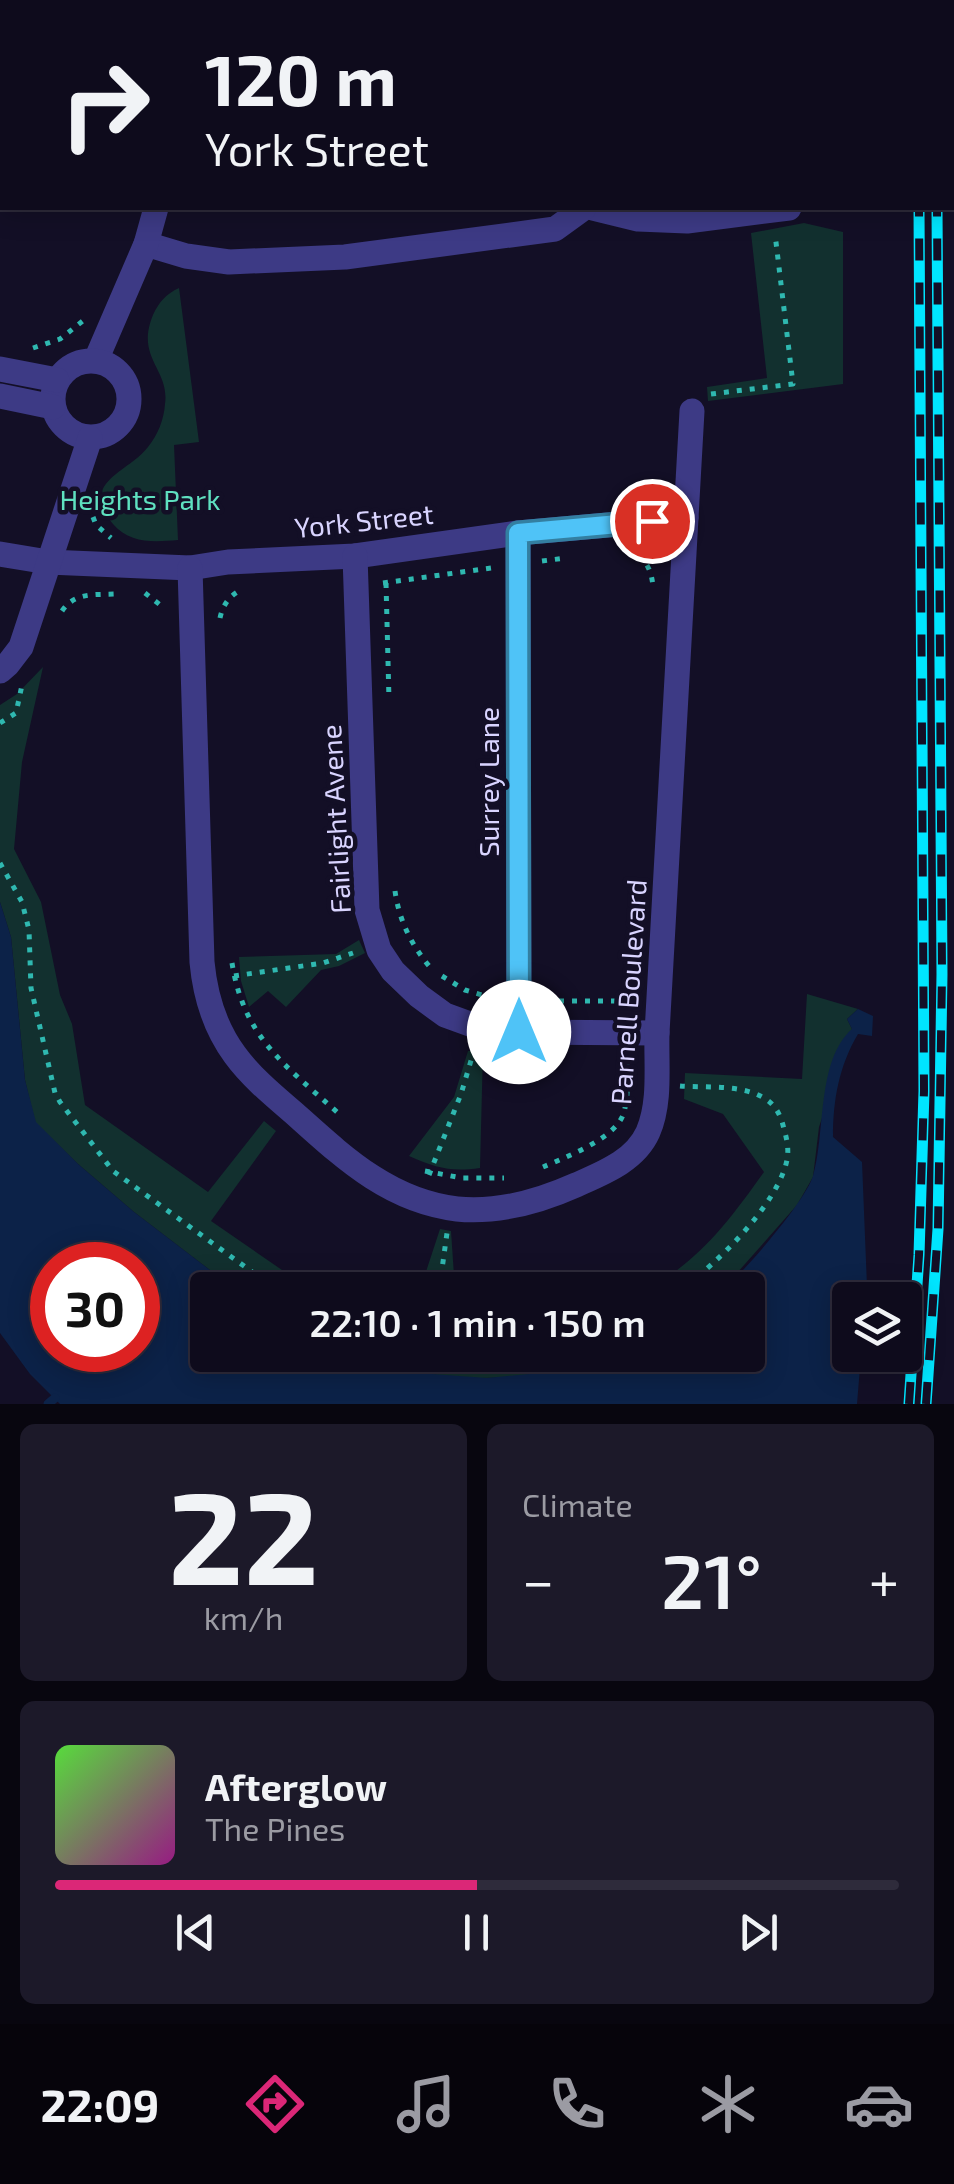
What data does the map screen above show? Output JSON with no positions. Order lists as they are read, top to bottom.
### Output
{
  "streets": {
    "street": [
      "York Street",
      "Surrey Lane",
      "Fairlight Avene",
      "Parnell Boulevard"
    ]
  },
  "crossings": [
    ["York Street", "Surrey Lane"],
    ["York Street", "Fairlight Avene"],
    ["York Street", "Parnell Boulevard"],
    ["Surrey Lane", "Fairlight Avene"],
    ["Fairlight Avene", "Parnell Boulevard"]
  ],
  "parks": ["Heights Park"],
  "page": {
    "turn": ["120 m", "York Street"],
    "limit": "30",
    "trip": "22:10 · 1 min · 150 m",
    "tile": [
      ["22", "km/h"],
      "Climate"
    ],
    "heat": ["−", "21°", "+"],
    "song": ["Afterglow", "The Pines"],
    "tabs": "22:09"
  }
}
